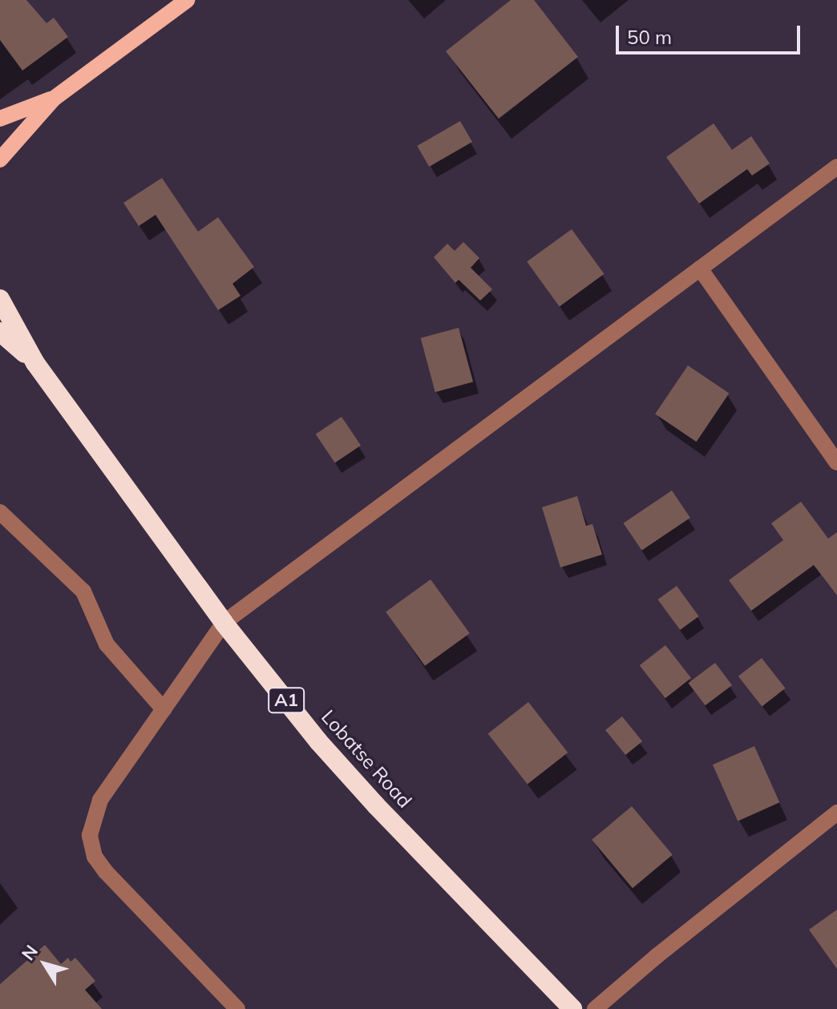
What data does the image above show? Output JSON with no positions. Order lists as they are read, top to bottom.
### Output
{
  "streets": {
    "highway": ["A1", "Lobatse Road"]
  },
  "scale_bar": "50 m",
  "north": "top left"
}
